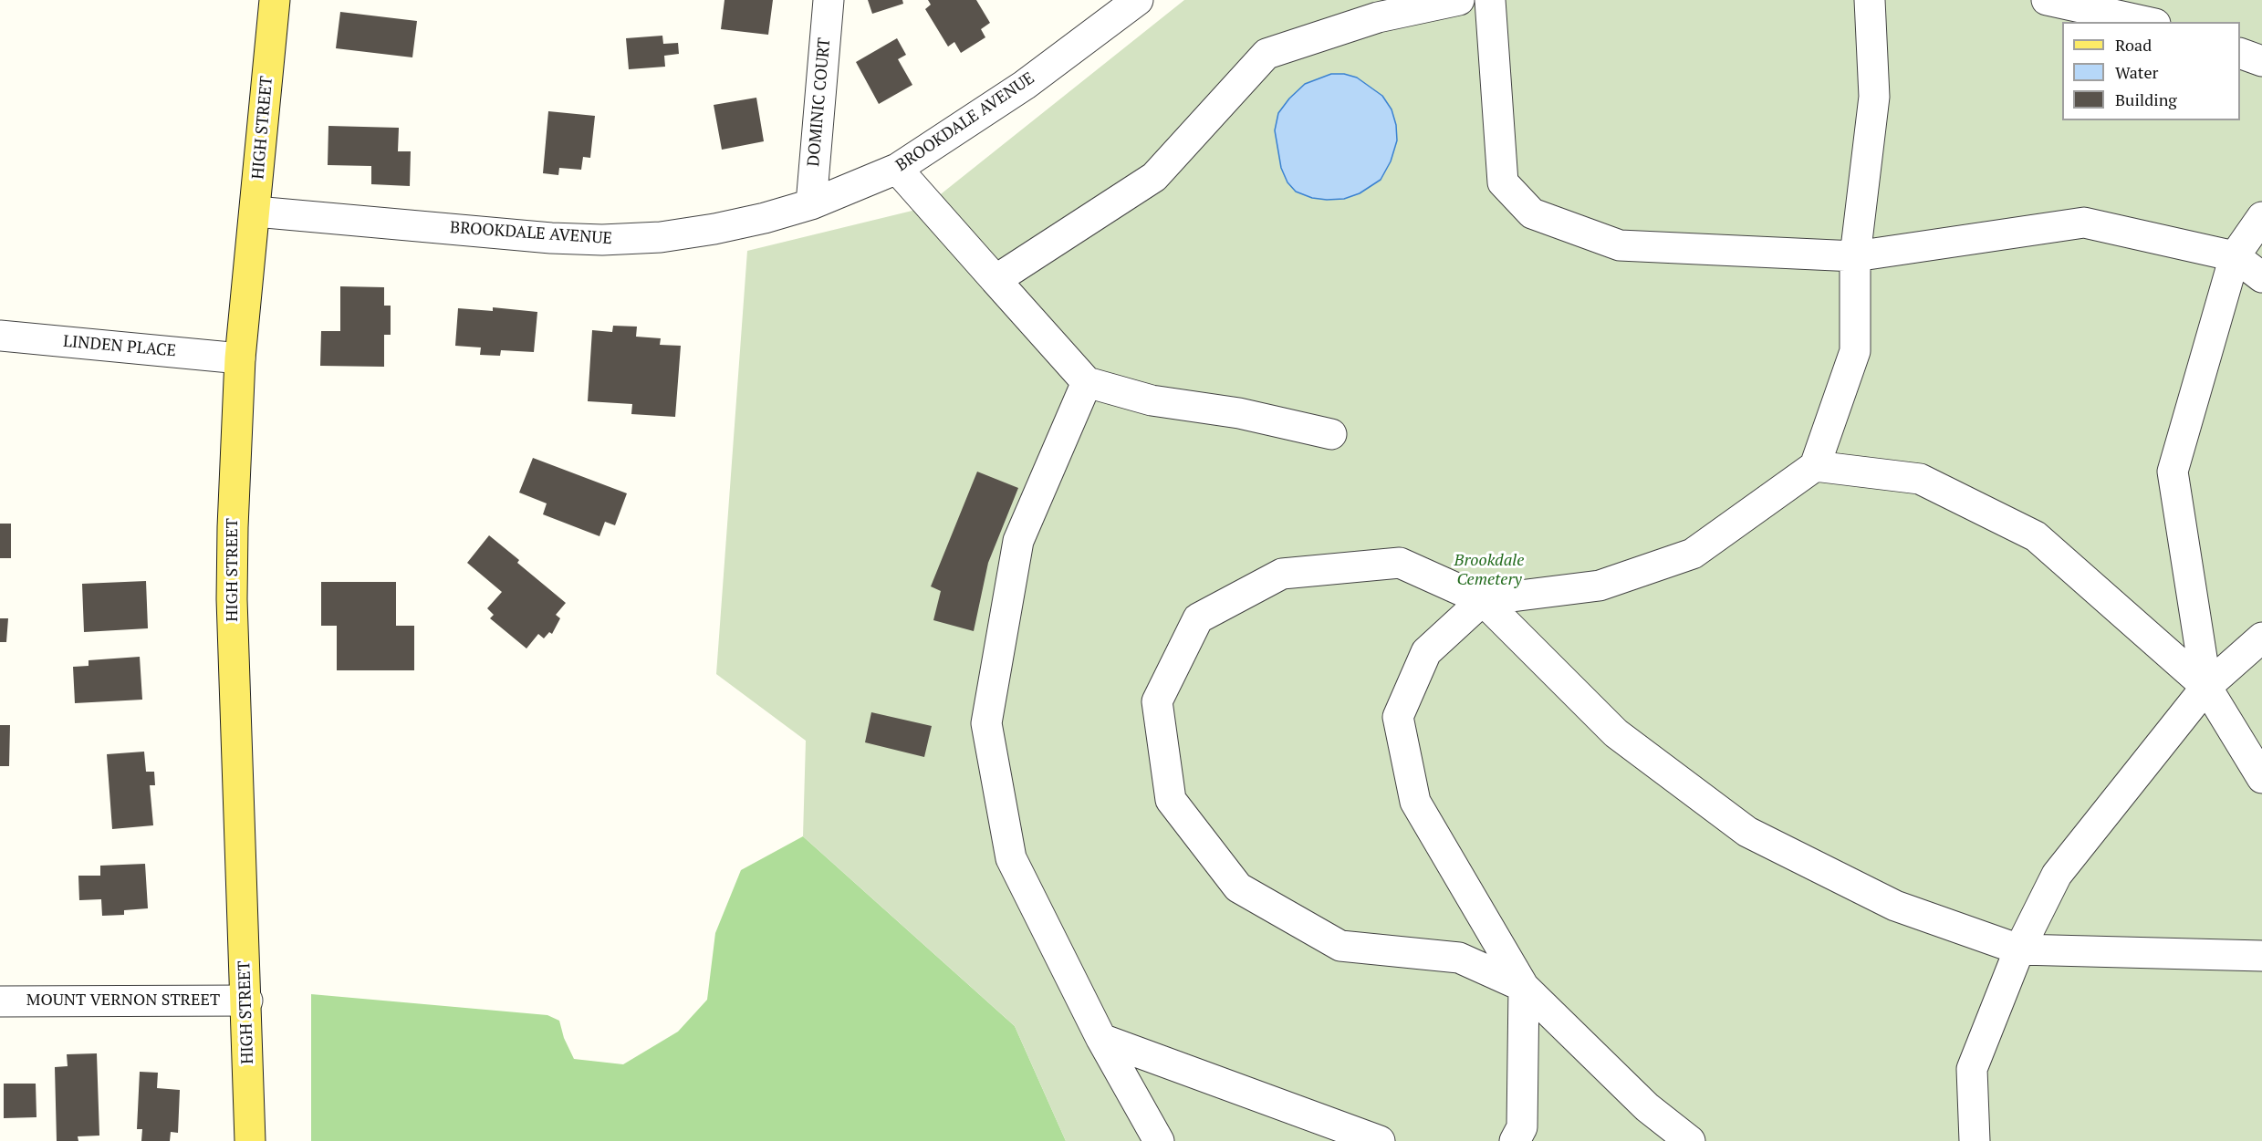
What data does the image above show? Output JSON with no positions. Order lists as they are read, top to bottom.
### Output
{
  "streets": {
    "main road": ["HIGH STREET"],
    "street": [
      "DOMINIC COURT",
      "BROOKDALE AVENUE",
      "LINDEN PLACE",
      "MOUNT VERNON STREET"
    ]
  },
  "crossings": [
    ["DOMINIC COURT", "BROOKDALE AVENUE"],
    ["BROOKDALE AVENUE", "HIGH STREET"],
    ["HIGH STREET", "LINDEN PLACE"],
    ["HIGH STREET", "MOUNT VERNON STREET"]
  ],
  "parks": ["Brookdale Cemetery"],
  "legend": ["Road", "Water", "Building"]
}
